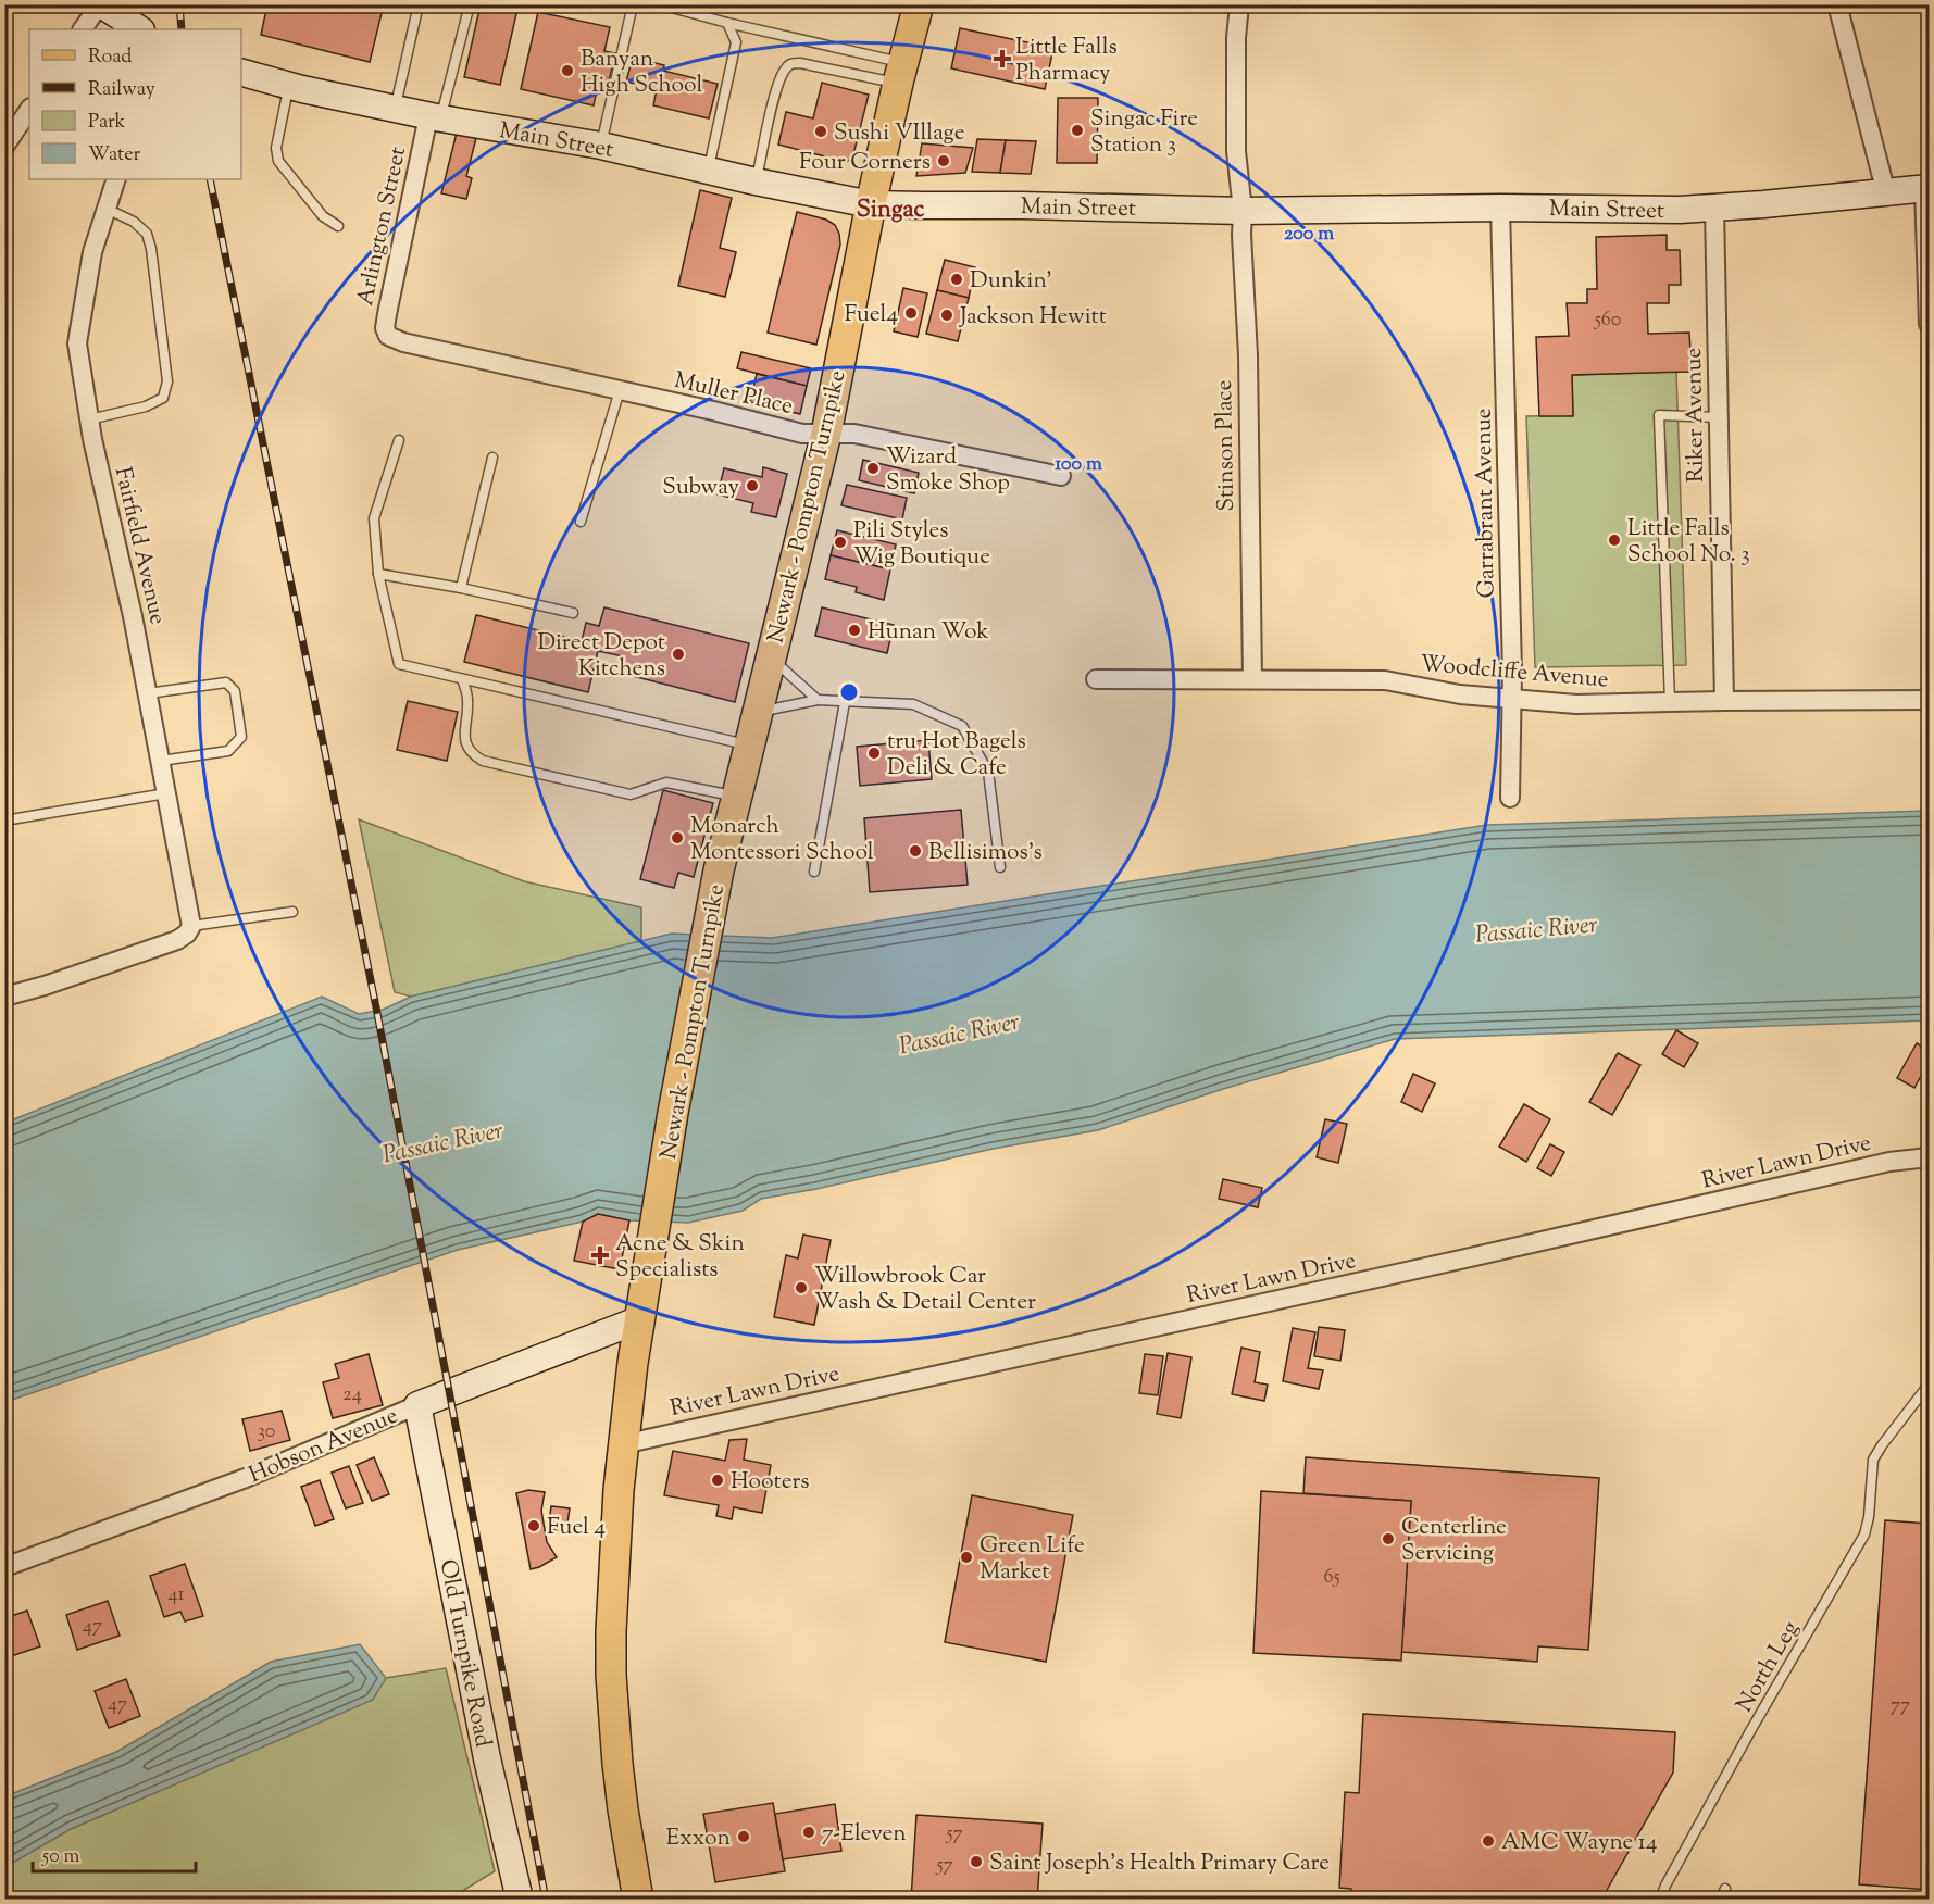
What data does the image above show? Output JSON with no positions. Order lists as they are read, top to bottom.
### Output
{
  "streets": {
    "main road": [
      "Main Street",
      "Newark - Pompton Turnpike",
      "Hobson Avenue",
      "Old Turnpike Road"
    ],
    "street": [
      "Arlington Street",
      "Muller Place",
      "Riker Avenue",
      "Stinson Place",
      "Garrabrant Avenue",
      "Fairfield Avenue",
      "Woodcliffe Avenue",
      "River Lawn Drive"
    ],
    "lane": ["North Leg"]
  },
  "crossings": [
    ["Main Street", "Arlington Street"],
    ["Main Street", "Riker Avenue"],
    ["Main Street", "Stinson Place"],
    ["Main Street", "Garrabrant Avenue"],
    ["Main Street", "Newark - Pompton Turnpike"],
    ["Arlington Street", "Muller Place"],
    ["Muller Place", "Newark - Pompton Turnpike"],
    ["Riker Avenue", "Woodcliffe Avenue"],
    ["Stinson Place", "Woodcliffe Avenue"],
    ["Garrabrant Avenue", "Woodcliffe Avenue"],
    ["Newark - Pompton Turnpike", "River Lawn Drive"],
    ["Newark - Pompton Turnpike", "Hobson Avenue"],
    ["Hobson Avenue", "Old Turnpike Road"]
  ],
  "districts": ["Singac"],
  "water": ["Passaic River"],
  "places": {
    "health": ["Little Falls Pharmacy", "Acne & Skin Specialists"],
    "other": [
      "Banyan High School",
      "Singac Fire Station 3",
      "Sushi VIllage",
      "Four Corners",
      "Dunkin'",
      "Fuel4",
      "Jackson Hewitt",
      "Wizard Smoke Shop",
      "Subway",
      "Little Falls School No. 3",
      "Pili Styles Wig Boutique",
      "Hunan Wok",
      "Direct Depot Kitchens",
      "tru Hot Bagels Deli & Cafe",
      "Monarch Montessori School",
      "Bellisimos's",
      "Willowbrook Car Wash & Detail Center",
      "Hooters",
      "Fuel 4",
      "Centerline Servicing",
      "Green Life Market",
      "7-Eleven",
      "Exxon",
      "AMC Wayne 14",
      "Saint Joseph's Health Primary Care"
    ]
  },
  "house_numbers": [
    "560",
    "24",
    "30",
    "65",
    "41",
    "47",
    "47",
    "77",
    "57",
    "57"
  ],
  "legend": [
    "Road",
    "Railway",
    "Park",
    "Water"
  ],
  "scale_bar": "50 m",
  "rings": ["200 m", "100 m"]
}
